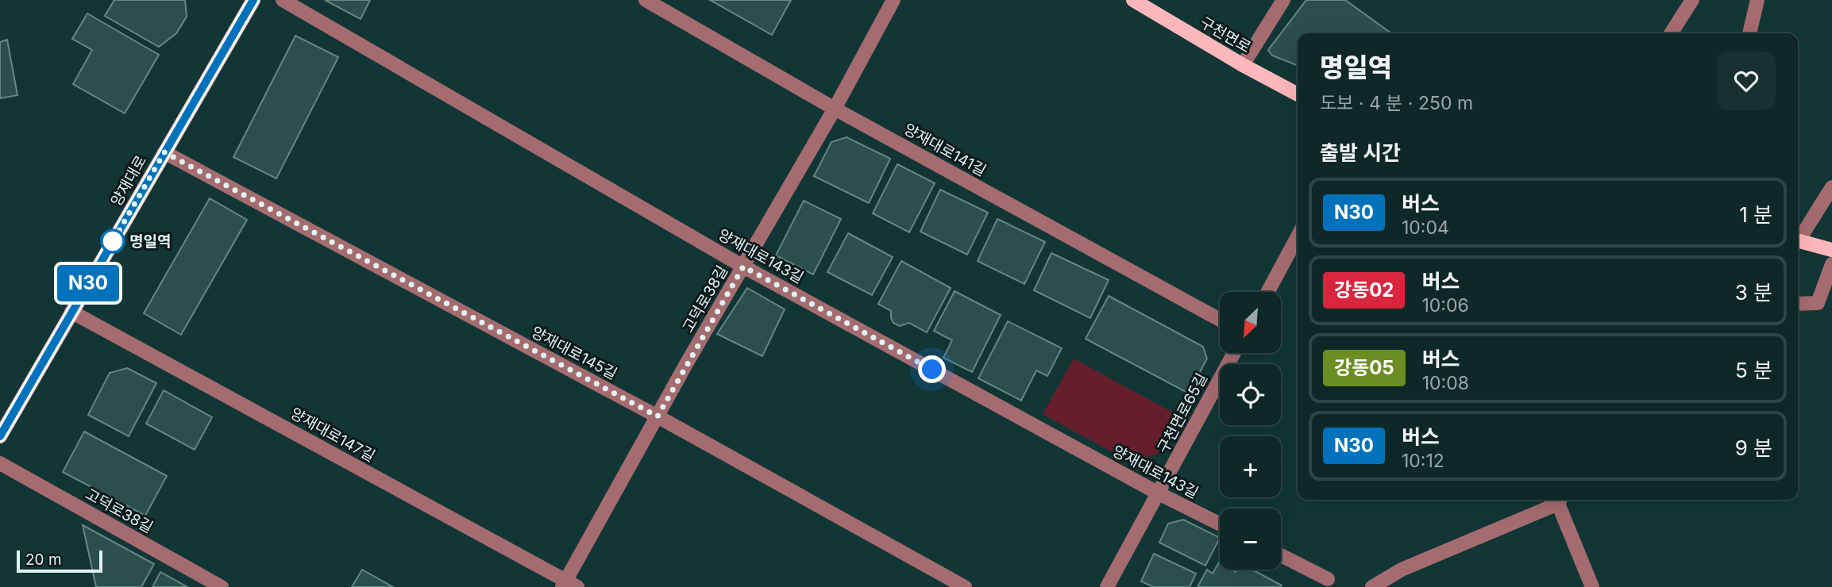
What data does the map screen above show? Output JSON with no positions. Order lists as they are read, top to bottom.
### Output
{
  "streets": {
    "main road": ["구천면로", "양재대로"],
    "street": [
      "양재대로141길",
      "양재대로143길",
      "고덕로38길",
      "양재대로145길",
      "구천면로65길",
      "양재대로147길"
    ]
  },
  "crossings": [
    ["양재대로141길", "고덕로38길"],
    ["양재대로", "양재대로145길"],
    ["양재대로", "양재대로147길"],
    ["양재대로143길", "고덕로38길"],
    ["양재대로143길", "구천면로65길"],
    ["고덕로38길", "양재대로145길"],
    ["고덕로38길", "양재대로147길"]
  ],
  "places": ["명일역"],
  "lines": ["bus line N30"],
  "scale_bar": "20 m",
  "north": "bottom left",
  "page": {
    "on_map": "N30",
    "heading": [
      ["명일역", "도보 · 4 분 · 250 m"],
      "출발 시간"
    ],
    "list": [
      {
        "mark": "N30",
        "name": "버스",
        "note": "10:04",
        "value": "1 분"
      },
      {
        "mark": "강동02",
        "name": "버스",
        "note": "10:06",
        "value": "3 분"
      },
      {
        "mark": "강동05",
        "name": "버스",
        "note": "10:08",
        "value": "5 분"
      },
      {
        "mark": "N30",
        "name": "버스",
        "note": "10:12",
        "value": "9 분"
      }
    ],
    "map_buttons": ["+", "−"],
    "scale": "20 m"
  }
}
